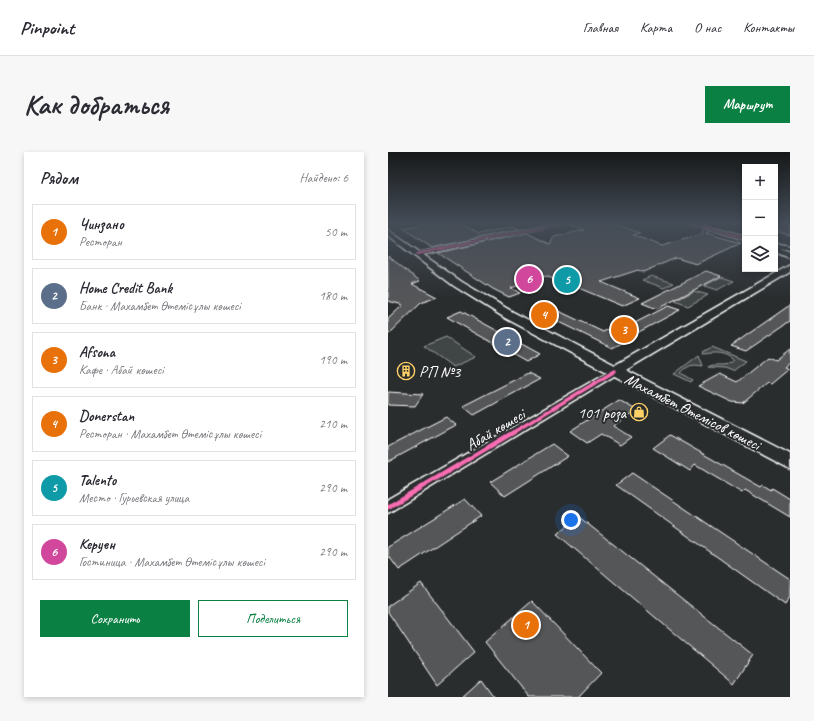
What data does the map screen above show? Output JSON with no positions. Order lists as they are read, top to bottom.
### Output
{
  "streets": {
    "main road": ["Махамбет Өтемісов көшесі", "Абай көшесі"]
  },
  "crossings": [
    ["Махамбет Өтемісов көшесі", "Абай көшесі"]
  ],
  "places": {
    "building": ["РП №3"],
    "shop": ["101 роза"]
  },
  "page": {
    "header": "Pinpoint",
    "nav": [
      "Главная",
      "Карта",
      "О нас",
      "Контакты"
    ],
    "buttons": [
      "Маршрут",
      ["Сохранить", "Поделиться"]
    ],
    "title": "Как добраться",
    "heading": ["Рядом", "Найдено: 6"],
    "map_buttons": ["+", "−"],
    "list": [
      {
        "mark": "1",
        "name": "Чинзано",
        "note": "Ресторан",
        "value": "50 m"
      },
      {
        "mark": "2",
        "name": "Home Credit Bank",
        "note": "Банк · Махамбет Өтемісұлы көшесі",
        "value": "180 m"
      },
      {
        "mark": "3",
        "name": "Afsona",
        "note": "Кафе · Абай көшесі",
        "value": "190 m"
      },
      {
        "mark": "4",
        "name": "Donerstan",
        "note": "Ресторан · Махамбет Өтемісұлы көшесі",
        "value": "210 m"
      },
      {
        "mark": "5",
        "name": "Talento",
        "note": "Место · Гурьевская улица",
        "value": "290 m"
      },
      {
        "mark": "6",
        "name": "Керуен",
        "note": "Гостиница · Махамбет Өтемісұлы көшесі",
        "value": "290 m"
      }
    ],
    "pins": [
      "6",
      "5",
      "4",
      "3",
      "2",
      "1"
    ]
  }
}
